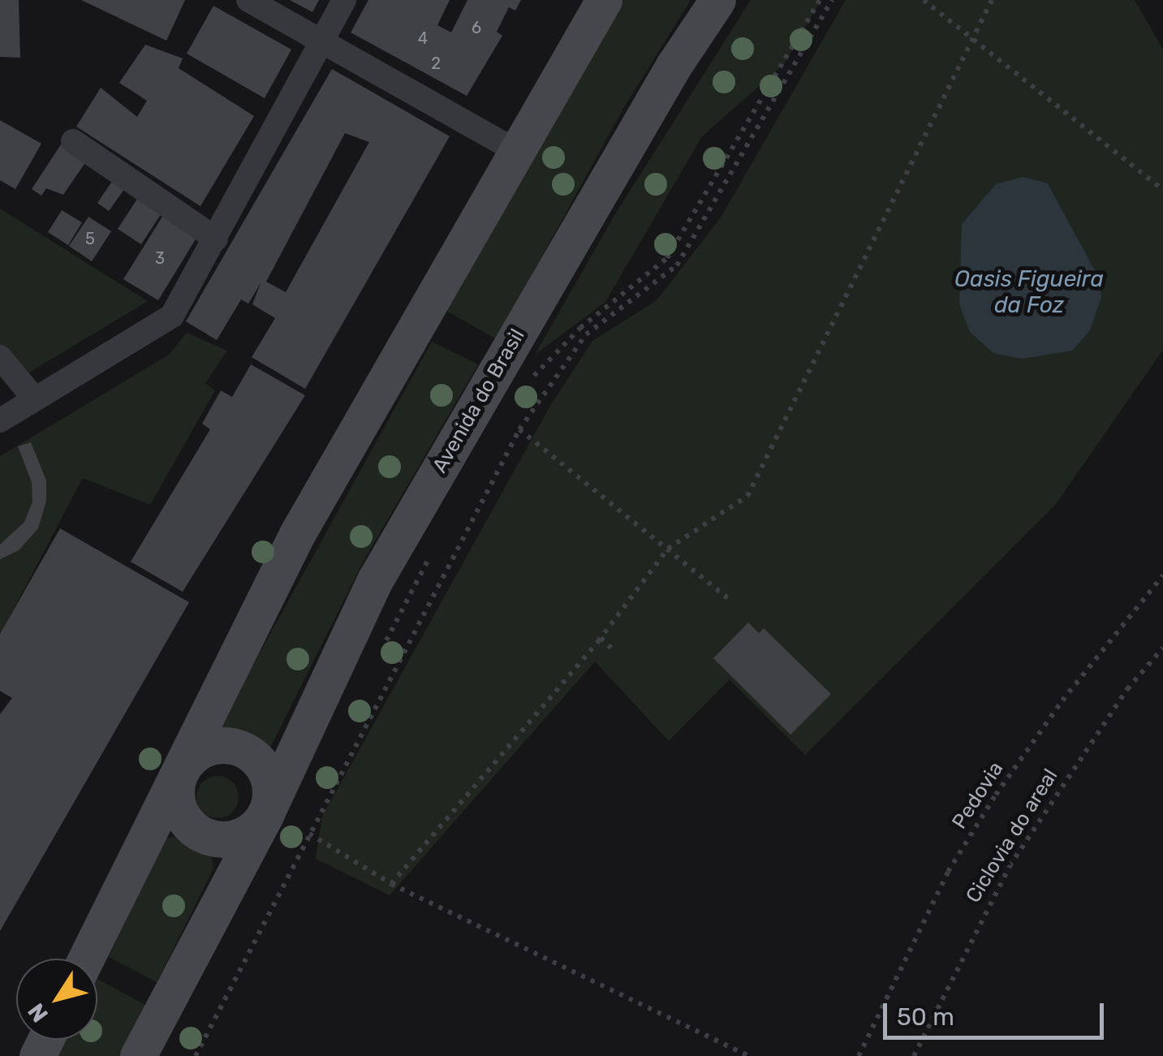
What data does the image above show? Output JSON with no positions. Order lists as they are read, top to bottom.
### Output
{
  "streets": {
    "main road": ["Avenida do Brasil"],
    "path": ["Pedovia", "Ciclovia do areal"]
  },
  "water": ["Oasis Figueira da Foz"],
  "house_numbers": [
    "6",
    "4",
    "2",
    "5",
    "3"
  ],
  "scale_bar": "50 m",
  "north": "bottom left"
}
